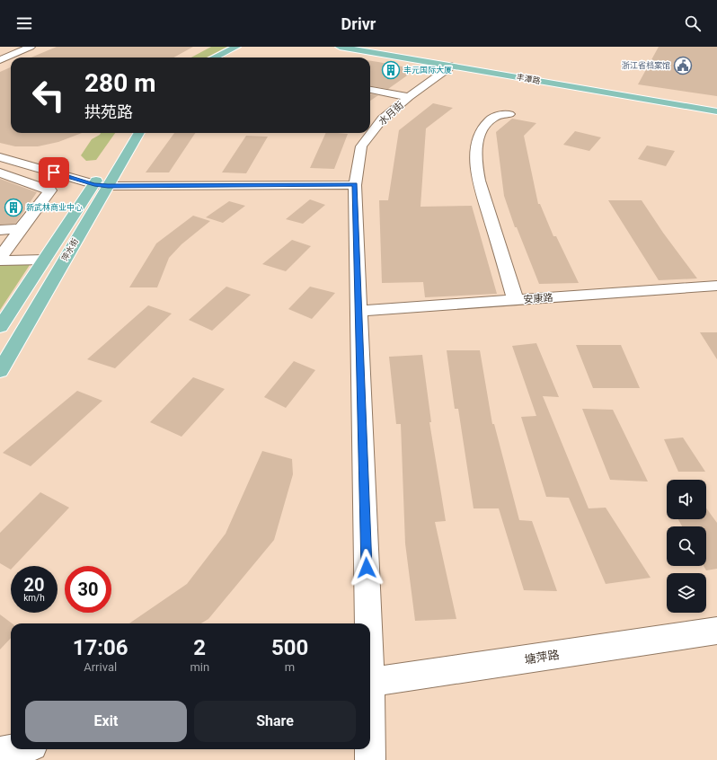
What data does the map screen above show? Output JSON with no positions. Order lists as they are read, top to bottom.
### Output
{
  "streets": {
    "main road": ["丰潭路", "萍水街"],
    "street": ["水月街", "安康路", "塘萍路"]
  },
  "crossings": [
    ["丰潭路", "水月街"],
    ["水月街", "安康路"]
  ],
  "places": {
    "public building": ["浙江省档案馆"],
    "building": ["丰元国际大厦", "新武林商业中心"]
  },
  "page": {
    "header": "Drivr",
    "turn": ["280 m", "拱苑路"],
    "speed": "20 km/h",
    "limit": "30",
    "eta": [
      "17:06",
      "Arrival",
      "2",
      "min",
      "500",
      "m"
    ],
    "buttons": ["Exit", "Share"]
  }
}
